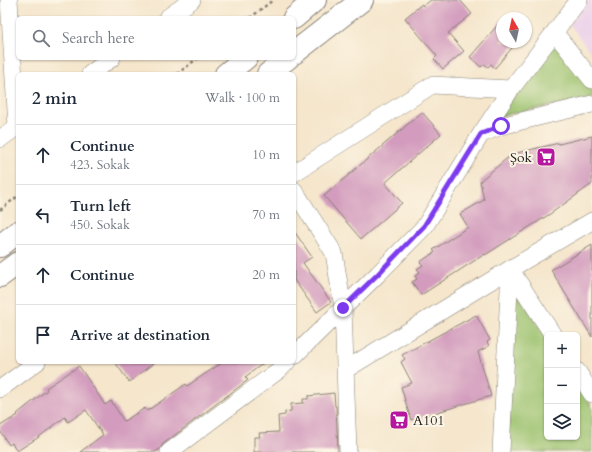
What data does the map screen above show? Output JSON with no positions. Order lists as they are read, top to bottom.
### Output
{
  "places": {
    "supermarket": ["Şok", "A101"]
  },
  "north": "top",
  "page": {
    "search": "Search here",
    "heading": ["2 min", "Walk · 100 m"],
    "list": [
      ["Continue", "423. Sokak", "10 m"],
      ["Turn left", "450. Sokak", "70 m"],
      ["Continue", "20 m"],
      "Arrive at destination"
    ],
    "map_buttons": ["+", "−"]
  }
}
